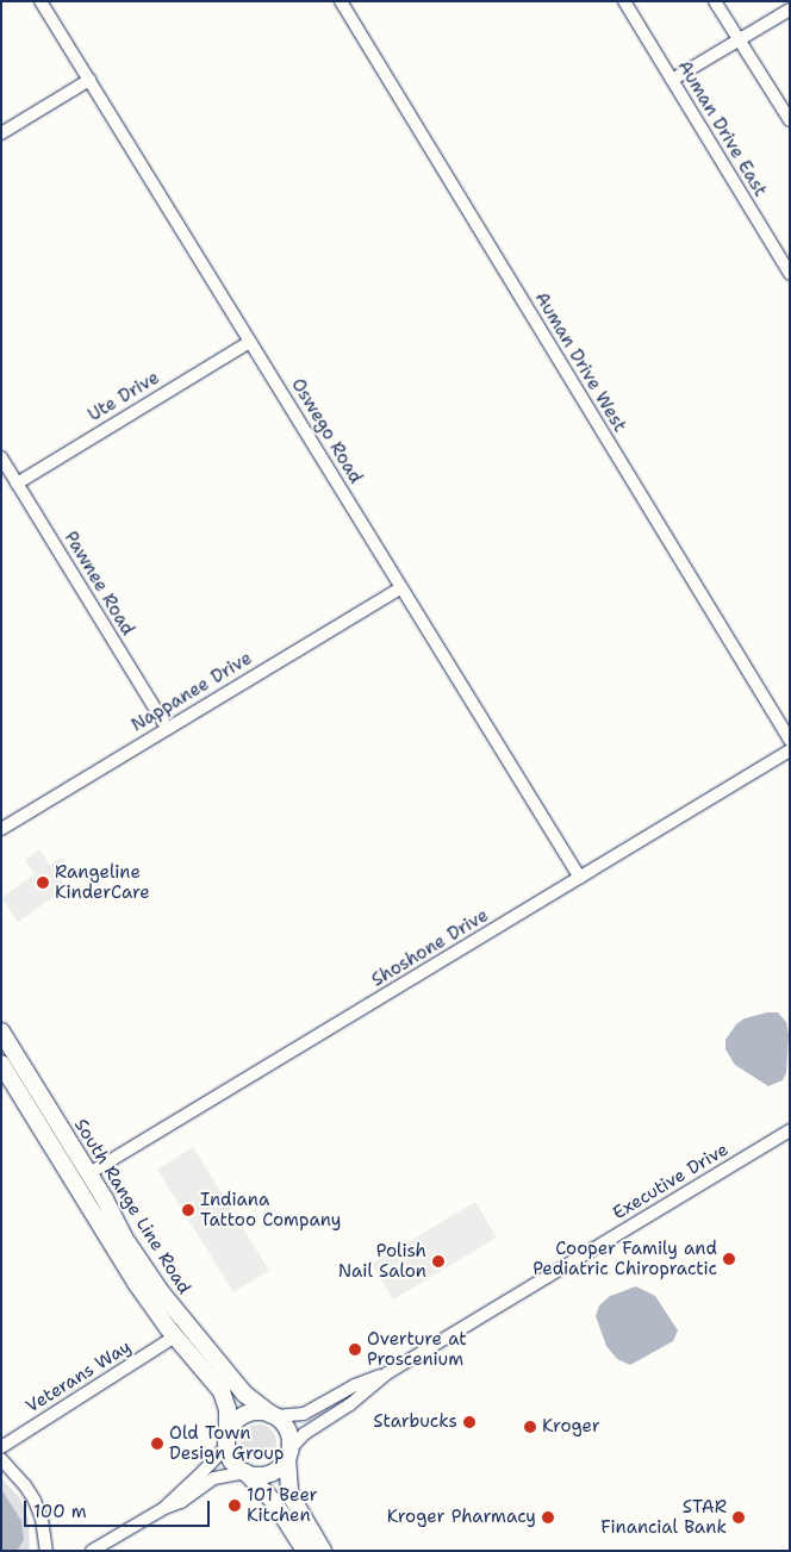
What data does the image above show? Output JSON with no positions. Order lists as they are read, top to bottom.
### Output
{
  "streets": {
    "main road": ["South Range Line Road"],
    "street": [
      "Auman Drive East",
      "Auman Drive West",
      "Ute Drive",
      "Oswego Road",
      "Pawnee Road",
      "Nappanee Drive",
      "Shoshone Drive",
      "Executive Drive",
      "Veterans Way"
    ]
  },
  "crossings": [
    ["Ute Drive", "Oswego Road"],
    ["Ute Drive", "Pawnee Road"],
    ["Oswego Road", "Nappanee Drive"],
    ["Oswego Road", "Shoshone Drive"],
    ["Pawnee Road", "Nappanee Drive"],
    ["Shoshone Drive", "South Range Line Road"],
    ["Executive Drive", "South Range Line Road"],
    ["South Range Line Road", "Veterans Way"]
  ],
  "places": [
    "Rangeline KinderCare",
    "Indiana Tattoo Company",
    "Cooper Family and Pediatric Chiropractic",
    "Polish Nail Salon",
    "Overture at Proscenium",
    "Starbucks",
    "Kroger",
    "Old Town Design Group",
    "101 Beer Kitchen",
    "Kroger Pharmacy",
    "STAR Financial Bank"
  ],
  "scale_bar": "100 m"
}
